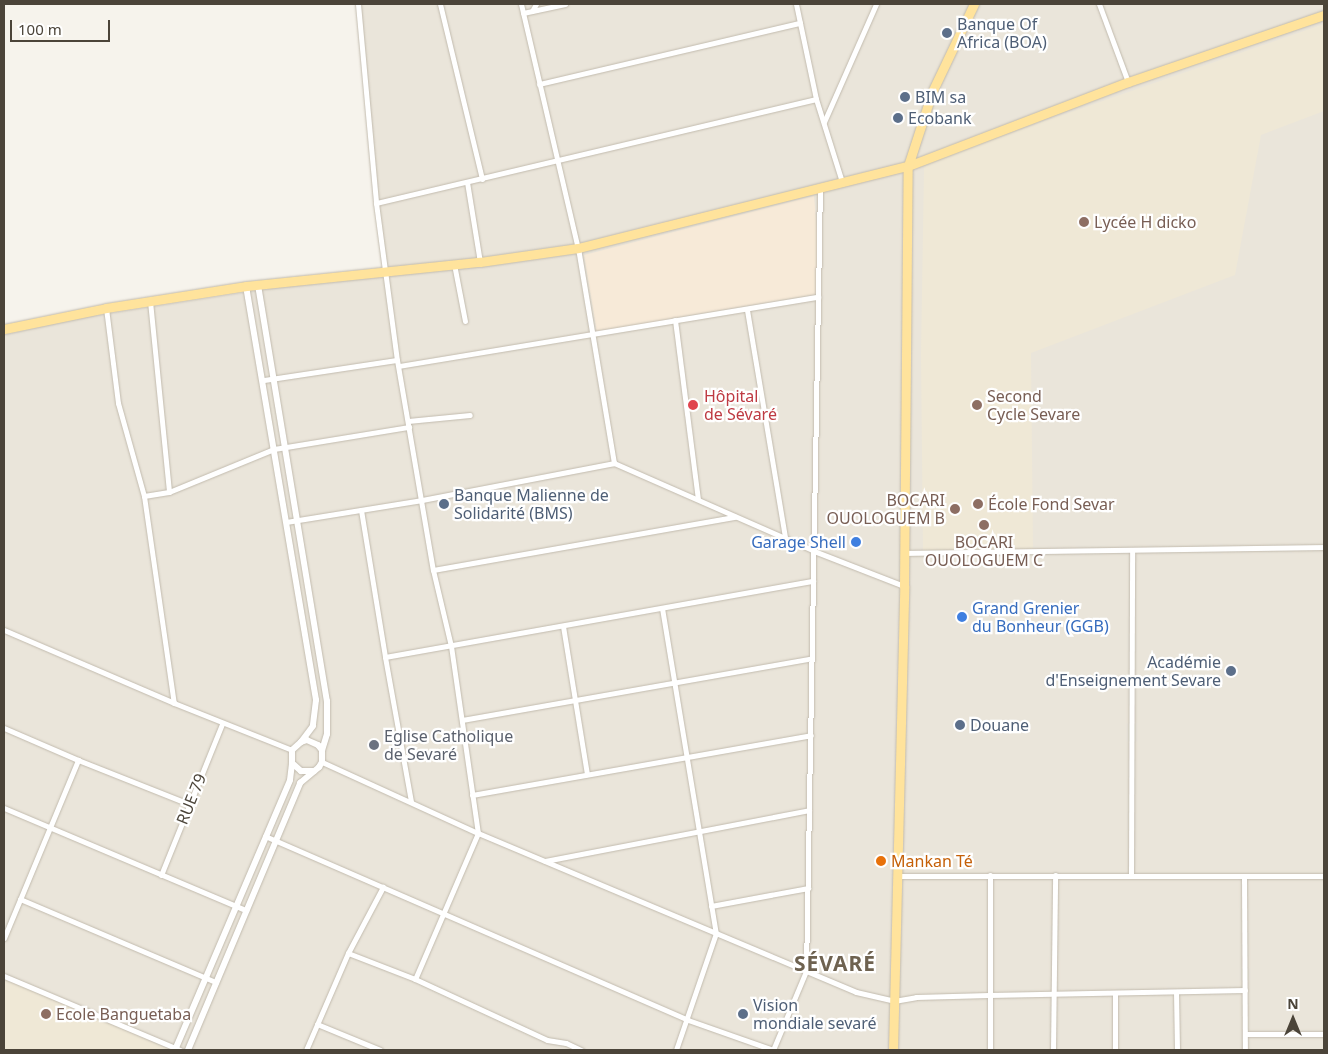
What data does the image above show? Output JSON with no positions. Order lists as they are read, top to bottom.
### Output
{
  "streets": {
    "street": ["RUE 79"]
  },
  "districts": ["SÉVARÉ"],
  "places": [
    "Banque Of Africa (BOA)",
    "BIM sa",
    "Ecobank",
    "Lycée H dicko",
    "Hôpital de Sévaré",
    "Second Cycle Sevare",
    "Banque Malienne de Solidarité (BMS)",
    "École Fond Sevar",
    "BOCARI OUOLOGUEM B",
    "BOCARI OUOLOGUEM C",
    "Garage Shell",
    "Grand Grenier du Bonheur (GGB)",
    "Académie d'Enseignement Sevare",
    "Douane",
    "Eglise Catholique de Sevaré",
    "Mankan Té",
    "Ecole Banguetaba",
    "Vision mondiale sevaré"
  ],
  "scale_bar": "100 m",
  "north": "top"
}
